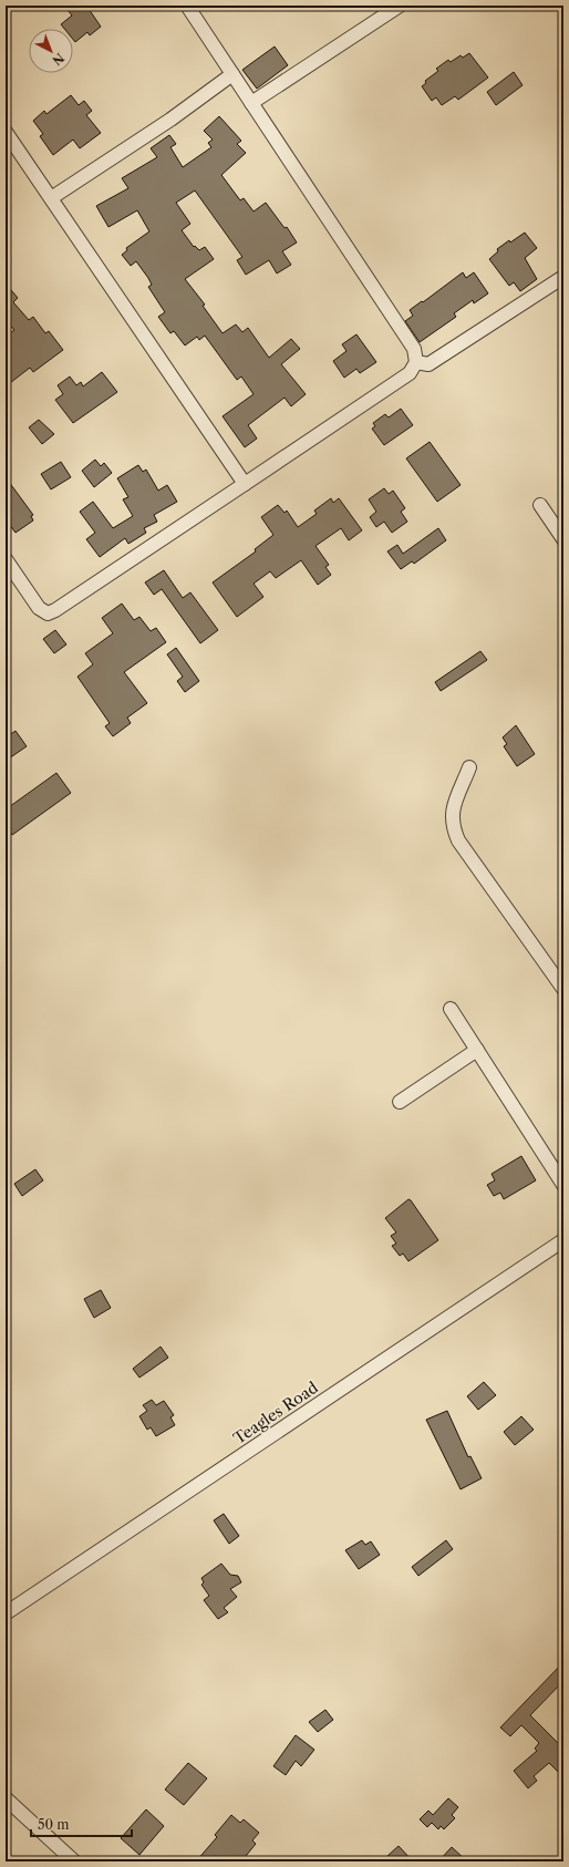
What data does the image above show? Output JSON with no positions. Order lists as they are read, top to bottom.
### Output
{
  "streets": {
    "street": ["Teagles Road"]
  },
  "scale_bar": "50 m",
  "north": "bottom right"
}
